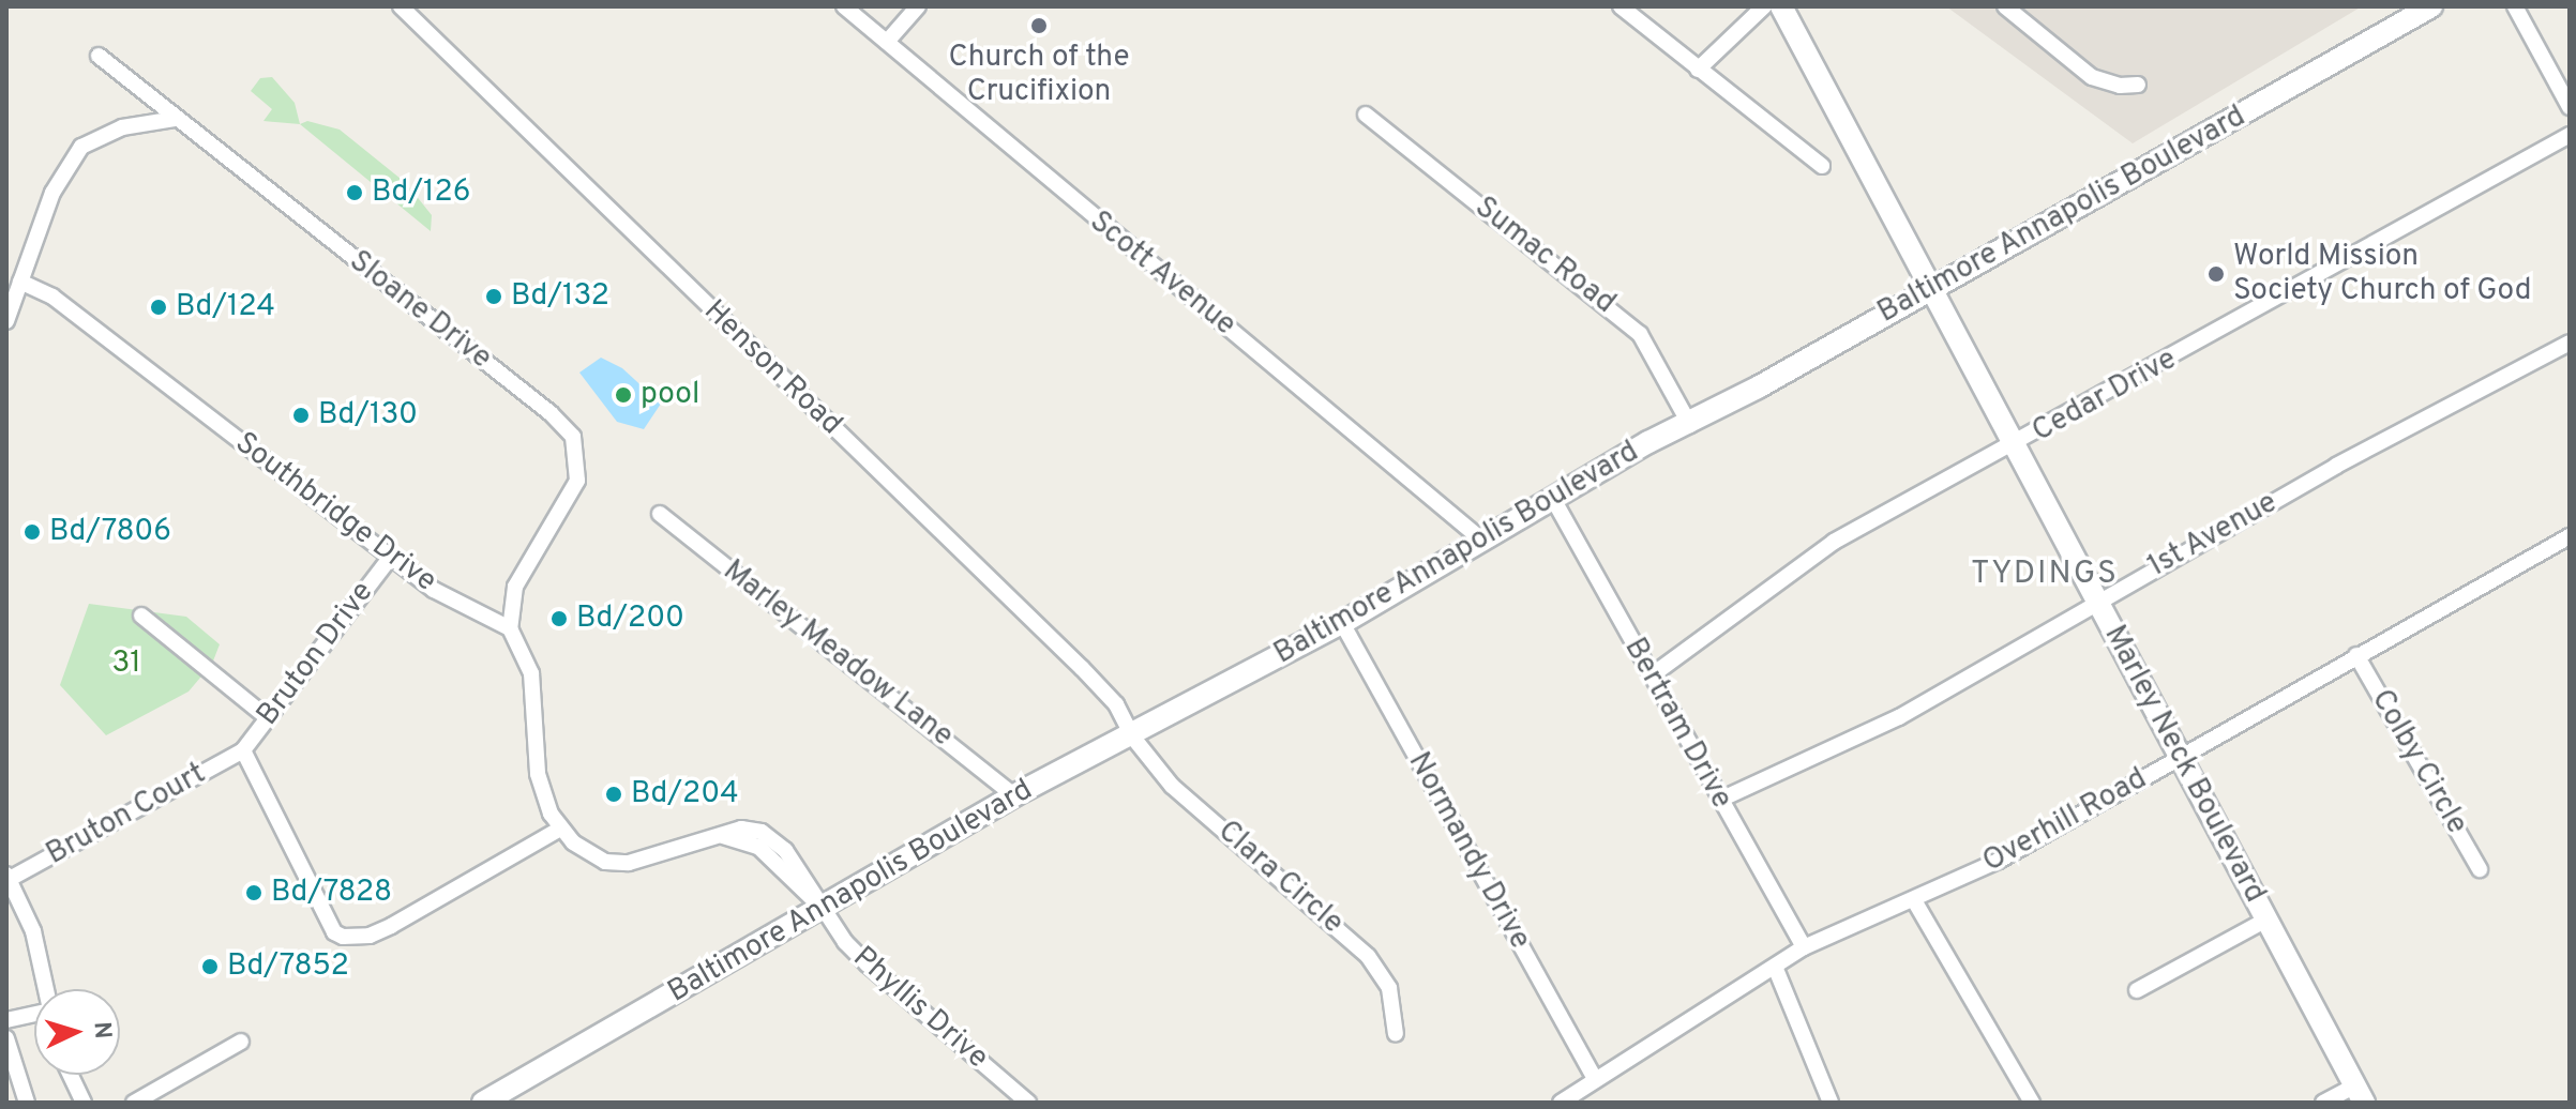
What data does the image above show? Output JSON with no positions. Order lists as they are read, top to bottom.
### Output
{
  "streets": {
    "main road": ["Baltimore Annapolis Boulevard", "Marley Neck Boulevard"],
    "street": [
      "Sumac Road",
      "Scott Avenue",
      "Sloane Drive",
      "Henson Road",
      "Cedar Drive",
      "Southbridge Drive",
      "1st Avenue",
      "Bruton Drive",
      "Marley Meadow Lane",
      "Bertram Drive",
      "Colby Circle",
      "Bruton Court",
      "Overhill Road",
      "Normandy Drive",
      "Clara Circle",
      "Phyllis Drive"
    ]
  },
  "crossings": [
    ["Baltimore Annapolis Boulevard", "Sumac Road"],
    ["Baltimore Annapolis Boulevard", "Scott Avenue"],
    ["Baltimore Annapolis Boulevard", "Henson Road"],
    ["Baltimore Annapolis Boulevard", "Marley Meadow Lane"],
    ["Baltimore Annapolis Boulevard", "Bertram Drive"],
    ["Baltimore Annapolis Boulevard", "Marley Neck Boulevard"],
    ["Baltimore Annapolis Boulevard", "Normandy Drive"],
    ["Baltimore Annapolis Boulevard", "Clara Circle"],
    ["Baltimore Annapolis Boulevard", "Phyllis Drive"],
    ["Sloane Drive", "Southbridge Drive"],
    ["Henson Road", "Clara Circle"],
    ["Cedar Drive", "Bertram Drive"],
    ["Cedar Drive", "Marley Neck Boulevard"],
    ["Southbridge Drive", "Bruton Drive"],
    ["1st Avenue", "Bertram Drive"],
    ["1st Avenue", "Marley Neck Boulevard"],
    ["Bruton Drive", "Bruton Court"],
    ["Bertram Drive", "Overhill Road"],
    ["Colby Circle", "Overhill Road"],
    ["Marley Neck Boulevard", "Overhill Road"],
    ["Overhill Road", "Normandy Drive"]
  ],
  "districts": ["TYDINGS"],
  "parks": ["31"],
  "places": [
    "Church of the Crucifixion",
    "Bd/126",
    "World Mission Society Church of God",
    "Bd/132",
    "Bd/124",
    "pool",
    "Bd/130",
    "Bd/7806",
    "Bd/200",
    "Bd/204",
    "Bd/7828",
    "Bd/7852"
  ],
  "north": "right"
}
